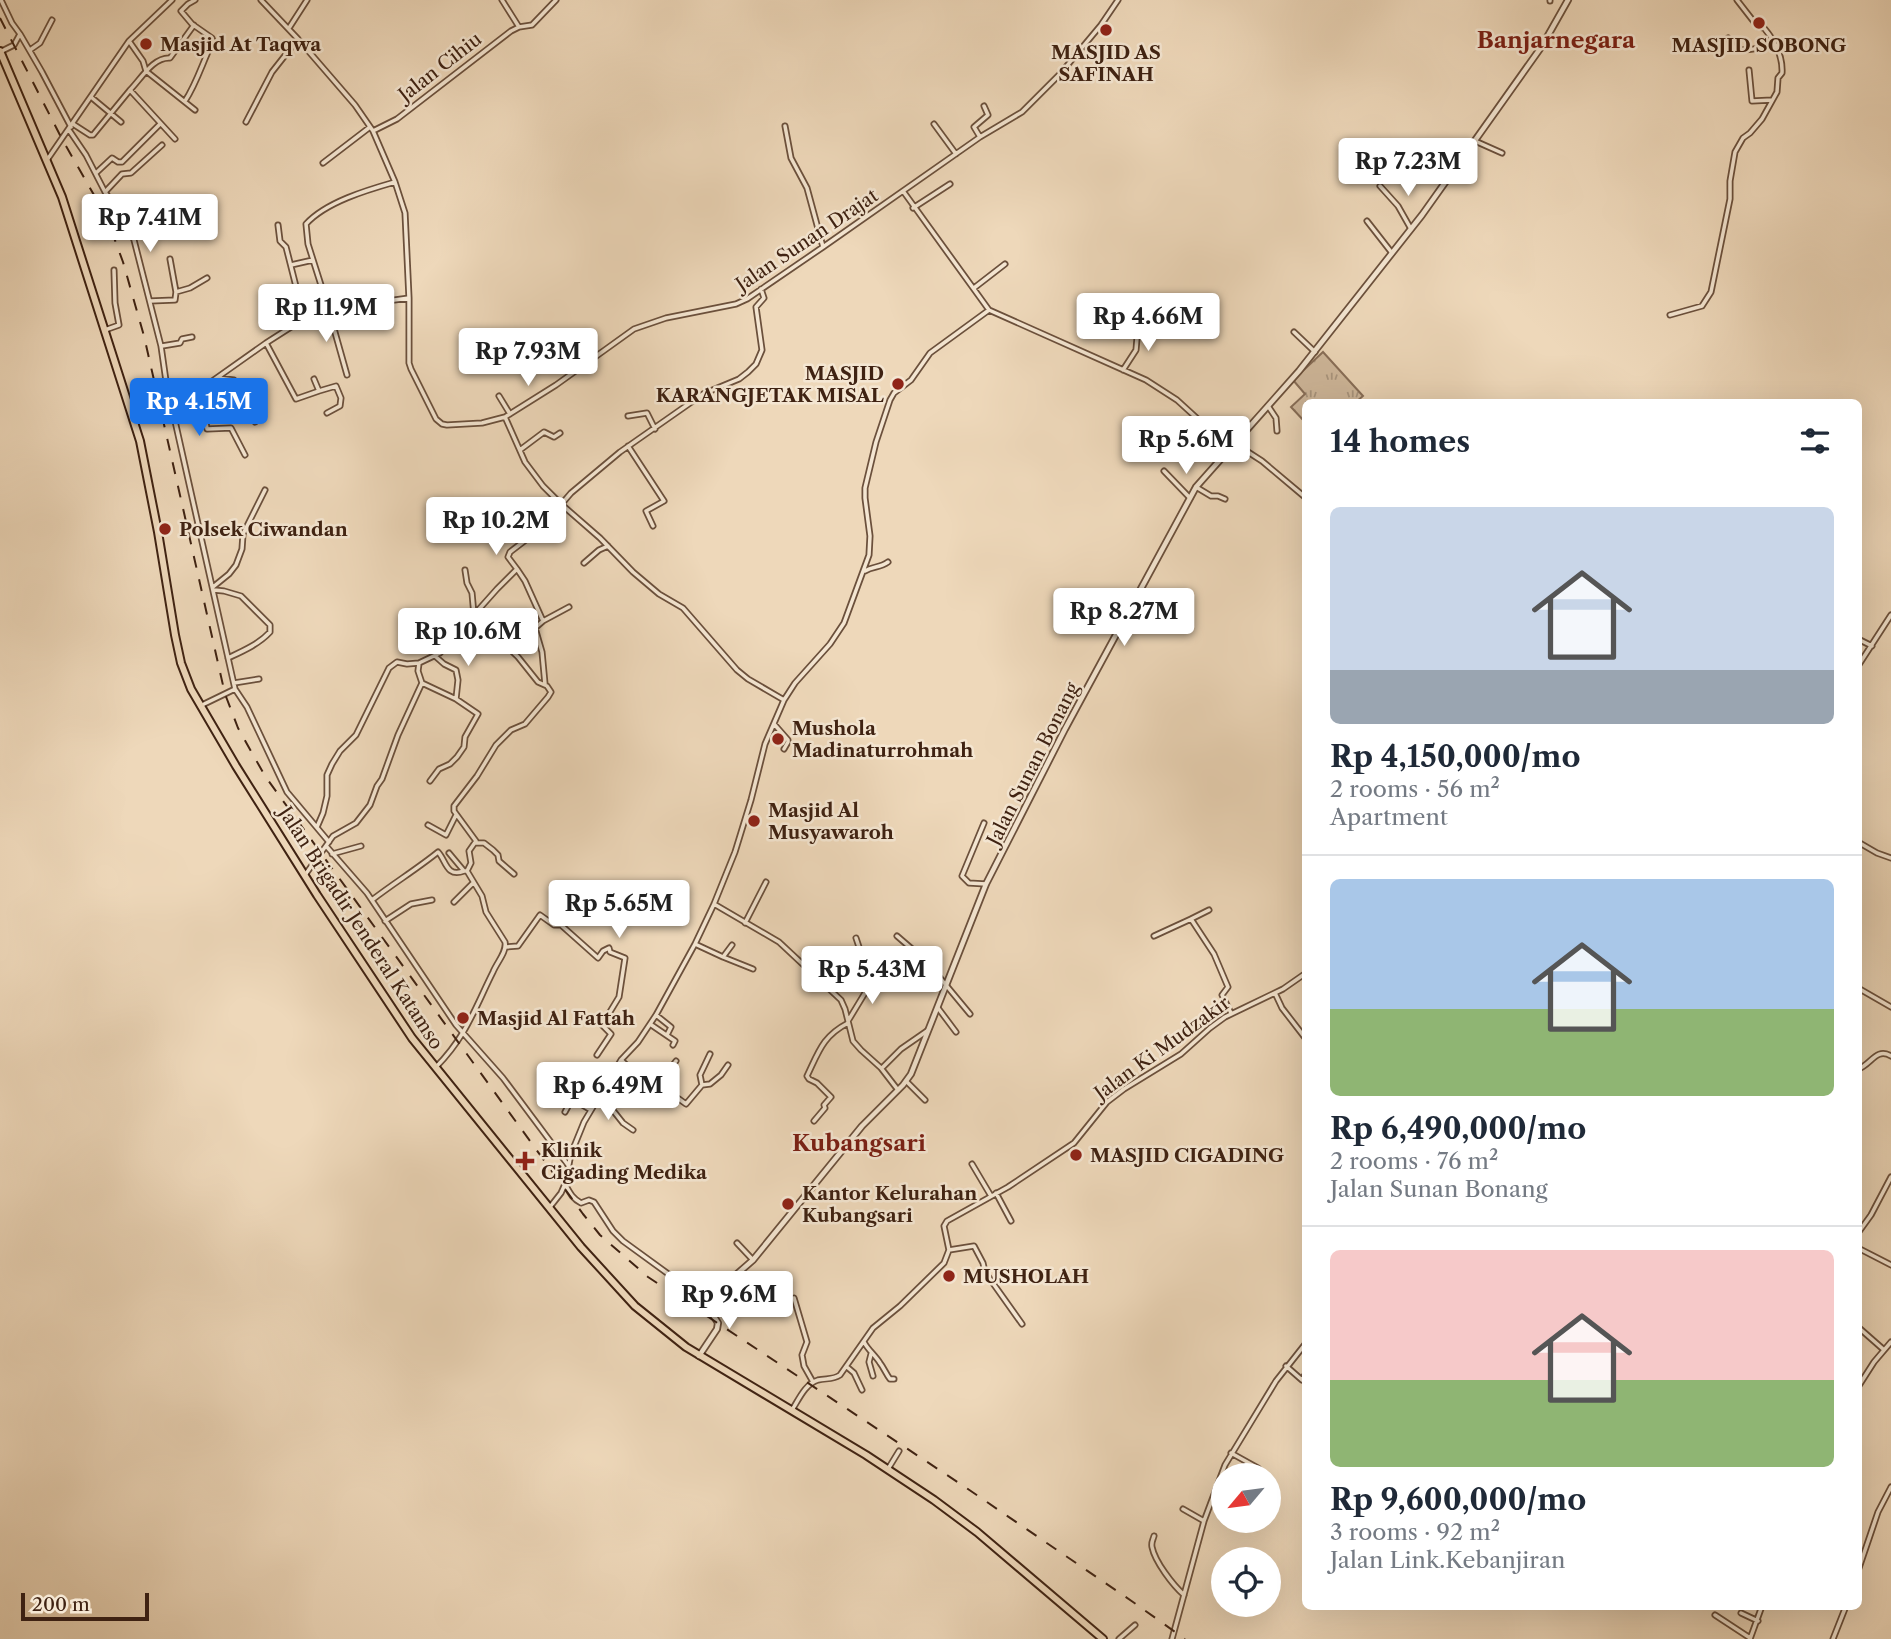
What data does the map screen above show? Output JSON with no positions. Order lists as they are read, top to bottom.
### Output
{
  "streets": {
    "highway": ["Jalan Brigadir Jenderal Katamso"],
    "street": [
      "Jalan Cihiu",
      "Jalan Sunan Drajat",
      "Jalan Sunan Bonang",
      "Jalan Ki Mudzakir"
    ]
  },
  "crossings": [
    ["Jalan Cihiu", "Jalan Sunan Drajat"]
  ],
  "districts": ["Banjarnegara", "Kubangsari"],
  "places": {
    "other": [
      "MASJID SOBONG",
      "MASJID AS SAFINAH",
      "Masjid At Taqwa",
      "MASJID KARANGJETAK MISAL",
      "Polsek Ciwandan",
      "Mushola Madinaturrohmah",
      "Masjid Al Musyawaroh",
      "Masjid Al Fattah",
      "MASJID CIGADING",
      "Kantor Kelurahan Kubangsari",
      "MUSHOLAH"
    ],
    "health": ["Klinik Cigading Medika"]
  },
  "scale_bar": "200 m",
  "north": "bottom left",
  "page": {
    "price": [
      "Rp 7.23M",
      "Rp 7.41M",
      "Rp 11.9M",
      "Rp 4.66M",
      "Rp 7.93M",
      "Rp 4.15M",
      "Rp 5.6M",
      "Rp 10.2M",
      "Rp 8.27M",
      "Rp 10.6M",
      "Rp 5.65M",
      "Rp 5.43M",
      "Rp 6.49M",
      "Rp 9.6M"
    ],
    "heading": "14 homes",
    "list": [
      {
        "name": "Rp 4,150,000/mo",
        "note": "2 rooms · 56 m² · Apartment"
      },
      {
        "name": "Rp 6,490,000/mo",
        "note": "2 rooms · 76 m² · Jalan Sunan Bonang"
      },
      {
        "name": "Rp 9,600,000/mo",
        "note": "3 rooms · 92 m² · Jalan Link.Kebanjiran"
      }
    ],
    "scale": "200 m"
  }
}
